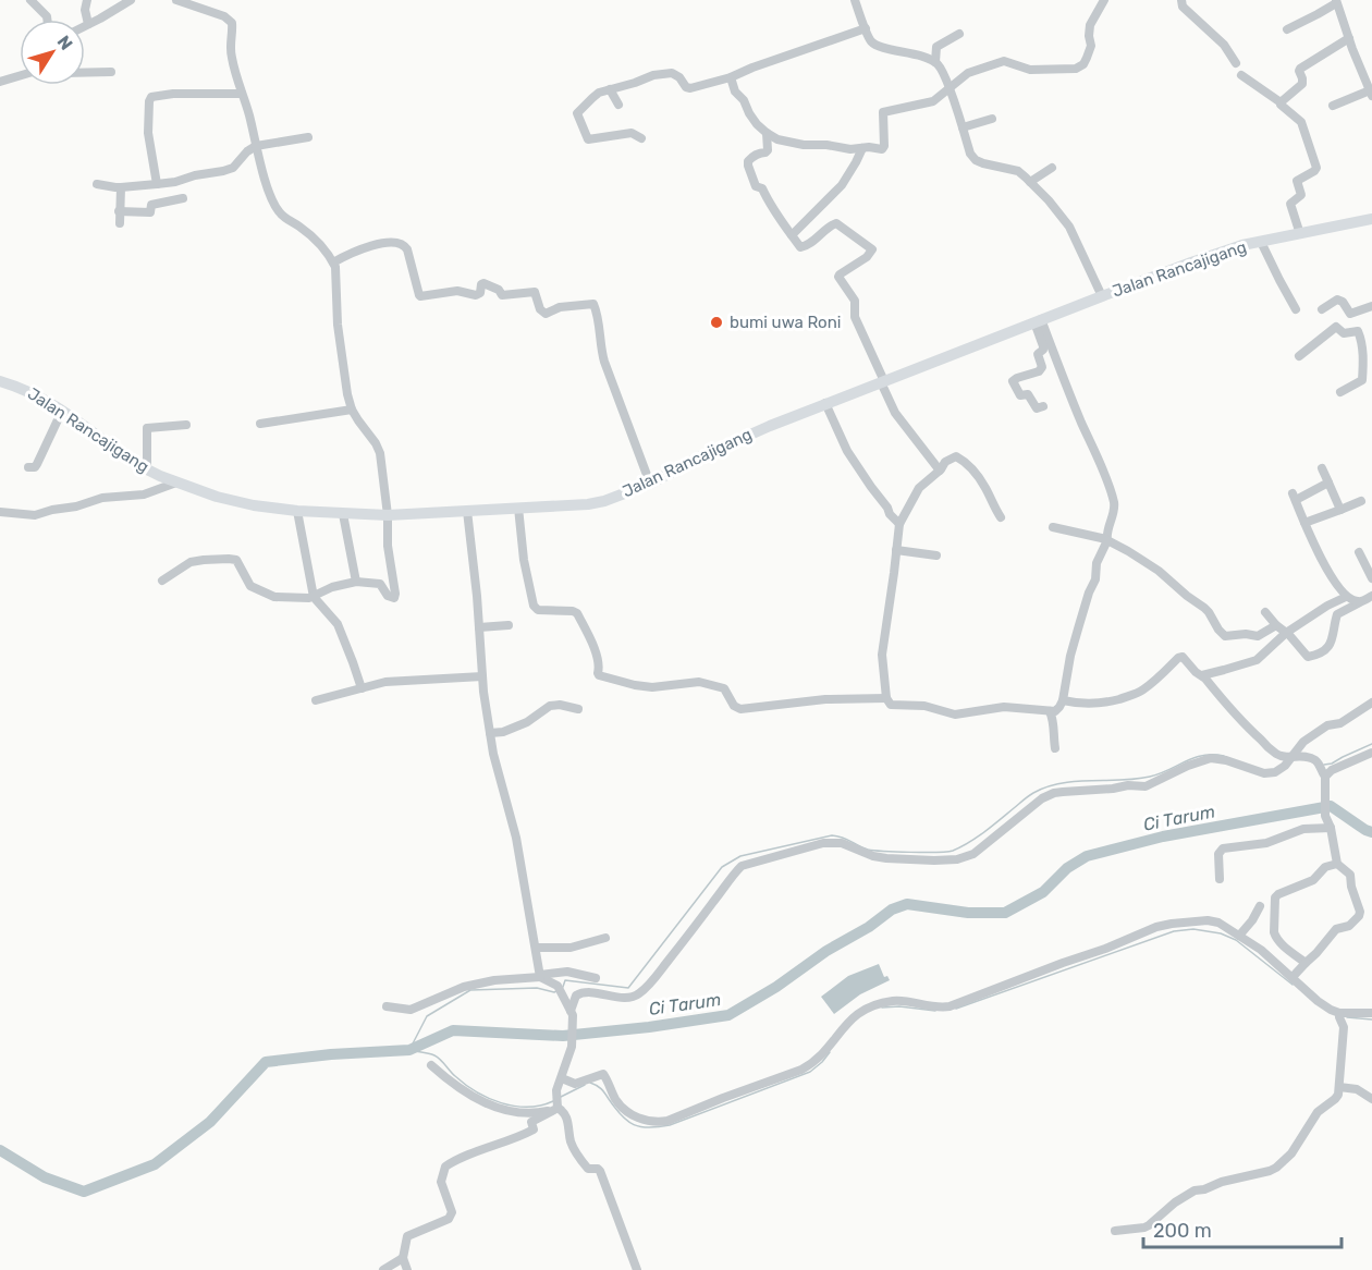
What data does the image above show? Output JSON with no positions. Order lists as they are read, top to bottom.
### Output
{
  "streets": {
    "main road": ["Jalan Rancajigang"]
  },
  "water": ["Ci Tarum"],
  "places": ["bumi uwa Roni"],
  "scale_bar": "200 m",
  "north": "top right"
}
